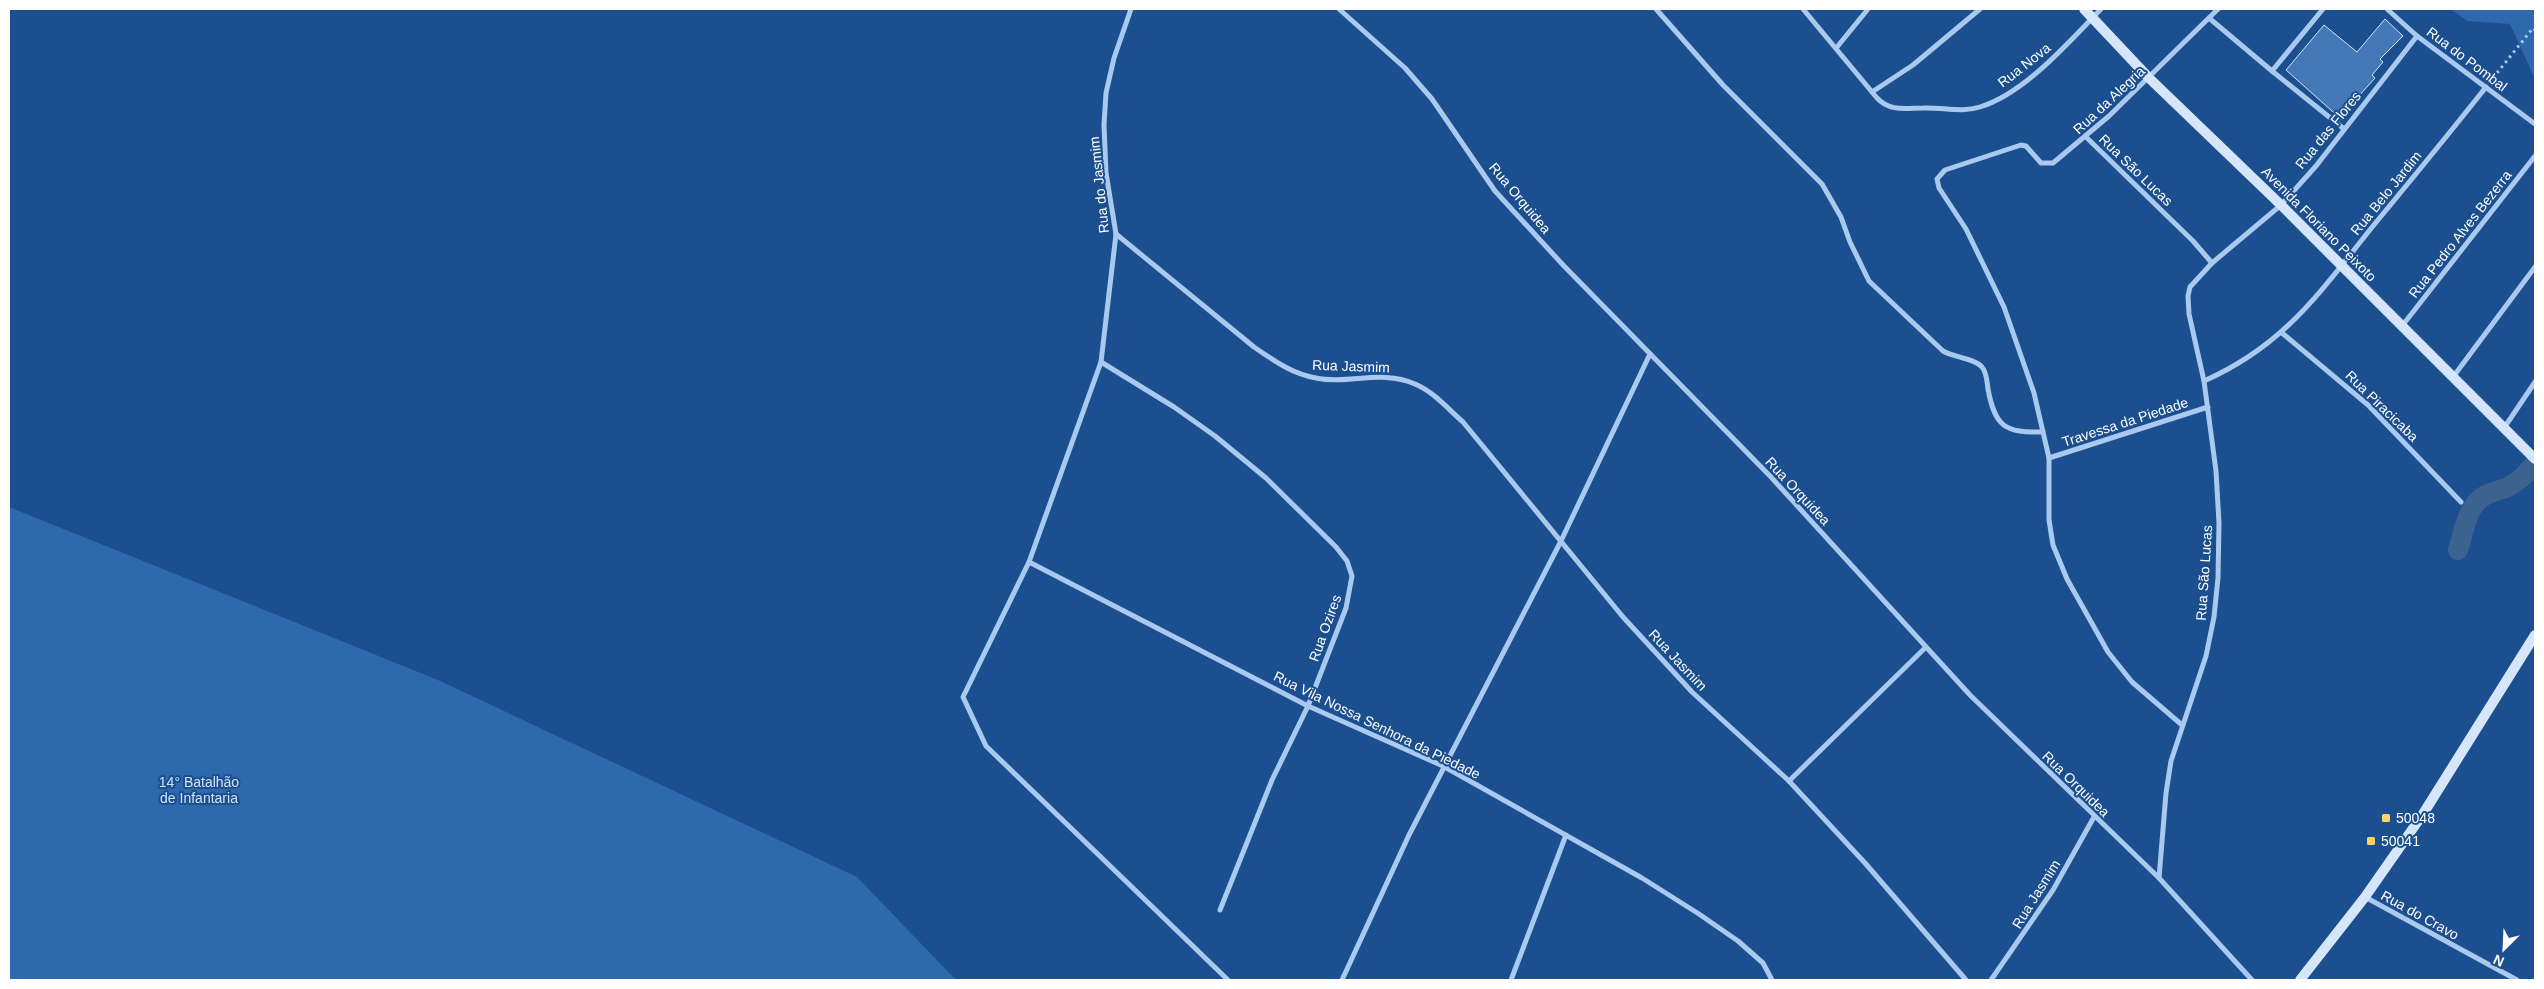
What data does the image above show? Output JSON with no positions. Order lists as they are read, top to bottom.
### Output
{
  "streets": {
    "street": [
      "Rua do Pombal",
      "Rua Nova",
      "Rua da Alegria",
      "Rua das Flores",
      "Rua São Lucas",
      "Rua do Jasmim",
      "Rua Belo Jardim",
      "Rua Orquidea",
      "Avenida Floriano Peixoto",
      "Rua Pedro Alves Bezerra",
      "Rua Jasmim",
      "Rua Piracicaba",
      "Travessa da Piedade",
      "Rua Ozires",
      "Rua Vila Nossa Senhora da Piedade",
      "Rua do Cravo"
    ]
  },
  "crossings": [
    ["Rua do Pombal", "Rua das Flores"],
    ["Rua do Pombal", "Rua Belo Jardim"],
    ["Rua Nova", "Avenida Floriano Peixoto"],
    ["Rua da Alegria", "Rua São Lucas"],
    ["Rua da Alegria", "Avenida Floriano Peixoto"],
    ["Rua da Alegria", "Travessa da Piedade"],
    ["Rua das Flores", "Rua São Lucas"],
    ["Rua das Flores", "Avenida Floriano Peixoto"],
    ["Rua São Lucas", "Rua Belo Jardim"],
    ["Rua São Lucas", "Rua Orquidea"],
    ["Rua São Lucas", "Travessa da Piedade"],
    ["Rua do Jasmim", "Rua Jasmim"],
    ["Rua do Jasmim", "Rua Ozires"],
    ["Rua do Jasmim", "Rua Vila Nossa Senhora da Piedade"],
    ["Rua Belo Jardim", "Avenida Floriano Peixoto"],
    ["Rua Belo Jardim", "Rua Piracicaba"],
    ["Rua Orquidea", "Rua Jasmim"],
    ["Avenida Floriano Peixoto", "Rua Pedro Alves Bezerra"],
    ["Rua Ozires", "Rua Vila Nossa Senhora da Piedade"]
  ],
  "parks": ["14° Batalhão de Infantaria"],
  "places": {
    "transit": ["50048", "50041"]
  },
  "north": "bottom left"
}
